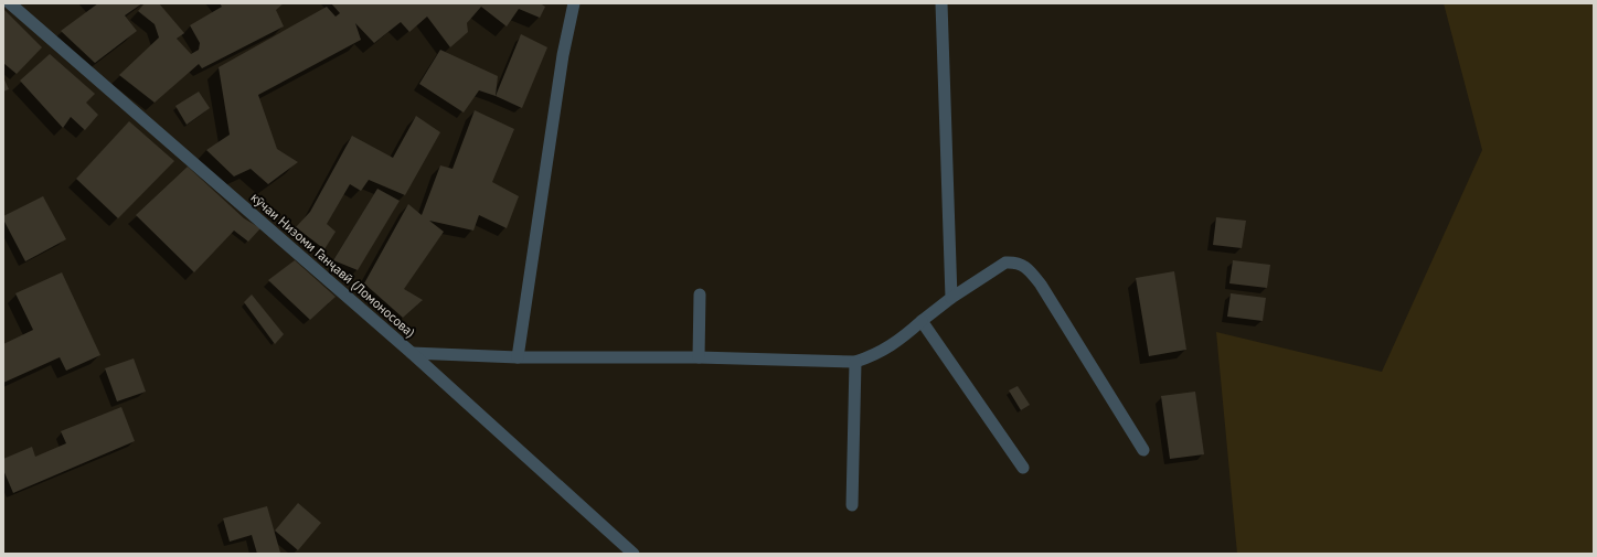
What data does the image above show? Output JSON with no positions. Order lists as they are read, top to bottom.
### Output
{
  "streets": {
    "street": ["кӯчаи Низоми Ганҷавӣ (Ломоносова)"]
  }
}
